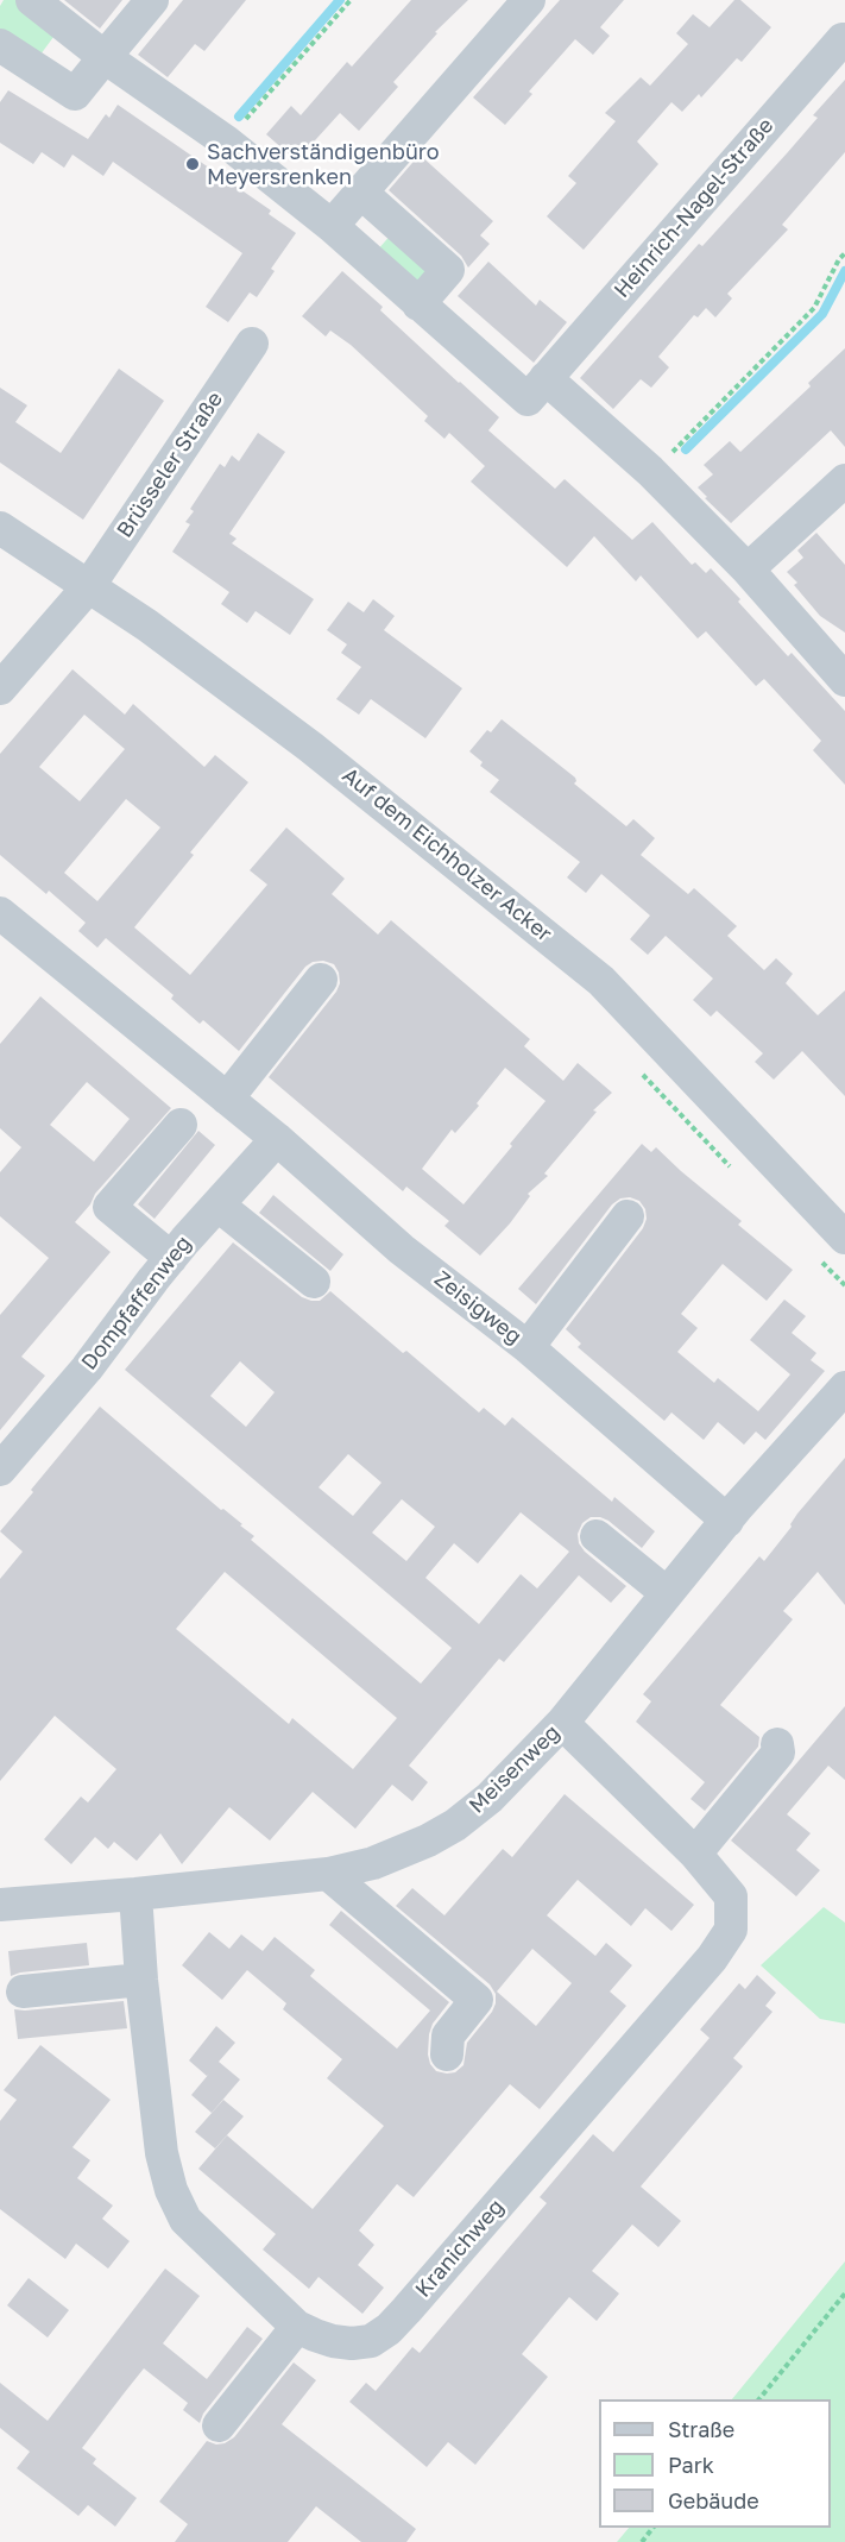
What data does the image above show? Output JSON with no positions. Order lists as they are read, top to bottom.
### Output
{
  "streets": {
    "street": [
      "Heinrich-Nagel-Straße",
      "Brüsseler Straße",
      "Auf dem Eichholzer Acker",
      "Dompfaffenweg",
      "Zeisigweg",
      "Meisenweg",
      "Kranichweg"
    ]
  },
  "crossings": [
    ["Brüsseler Straße", "Auf dem Eichholzer Acker"],
    ["Dompfaffenweg", "Zeisigweg"],
    ["Zeisigweg", "Meisenweg"],
    ["Meisenweg", "Kranichweg"]
  ],
  "places": ["Sachverständigenbüro Meyersrenken"],
  "legend": ["Straße", "Park", "Gebäude"]
}
